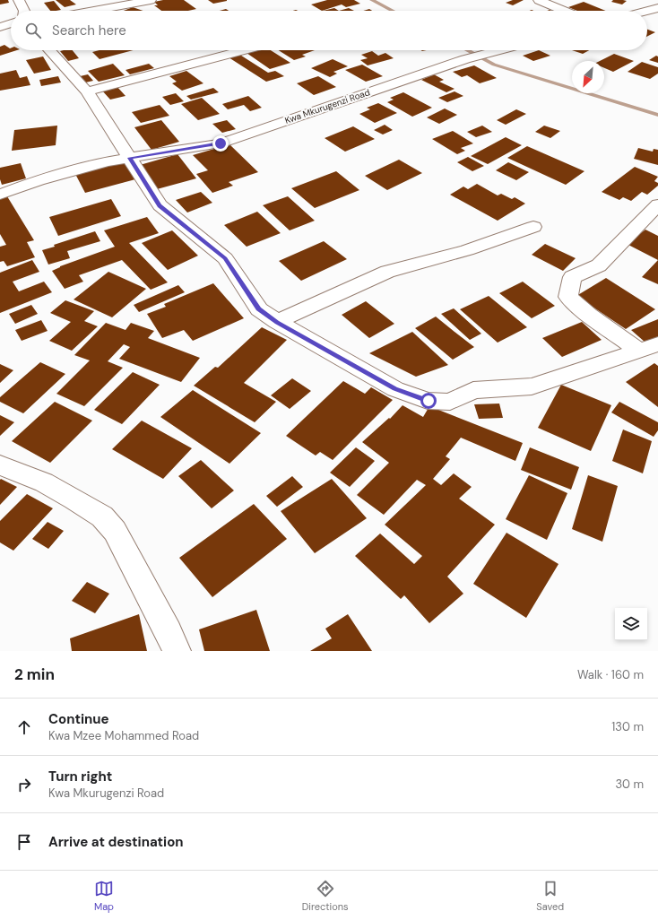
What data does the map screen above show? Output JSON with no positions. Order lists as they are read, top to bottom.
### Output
{
  "streets": {
    "street": ["Kwa Mkurugenzi Road"]
  },
  "north": "bottom left",
  "page": {
    "search": "Search here",
    "heading": ["2 min", "Walk · 160 m"],
    "list": [
      ["Continue", "Kwa Mzee Mohammed Road", "130 m"],
      ["Turn right", "Kwa Mkurugenzi Road", "30 m"],
      "Arrive at destination"
    ],
    "nav": ["Map", "Directions", "Saved"]
  }
}
